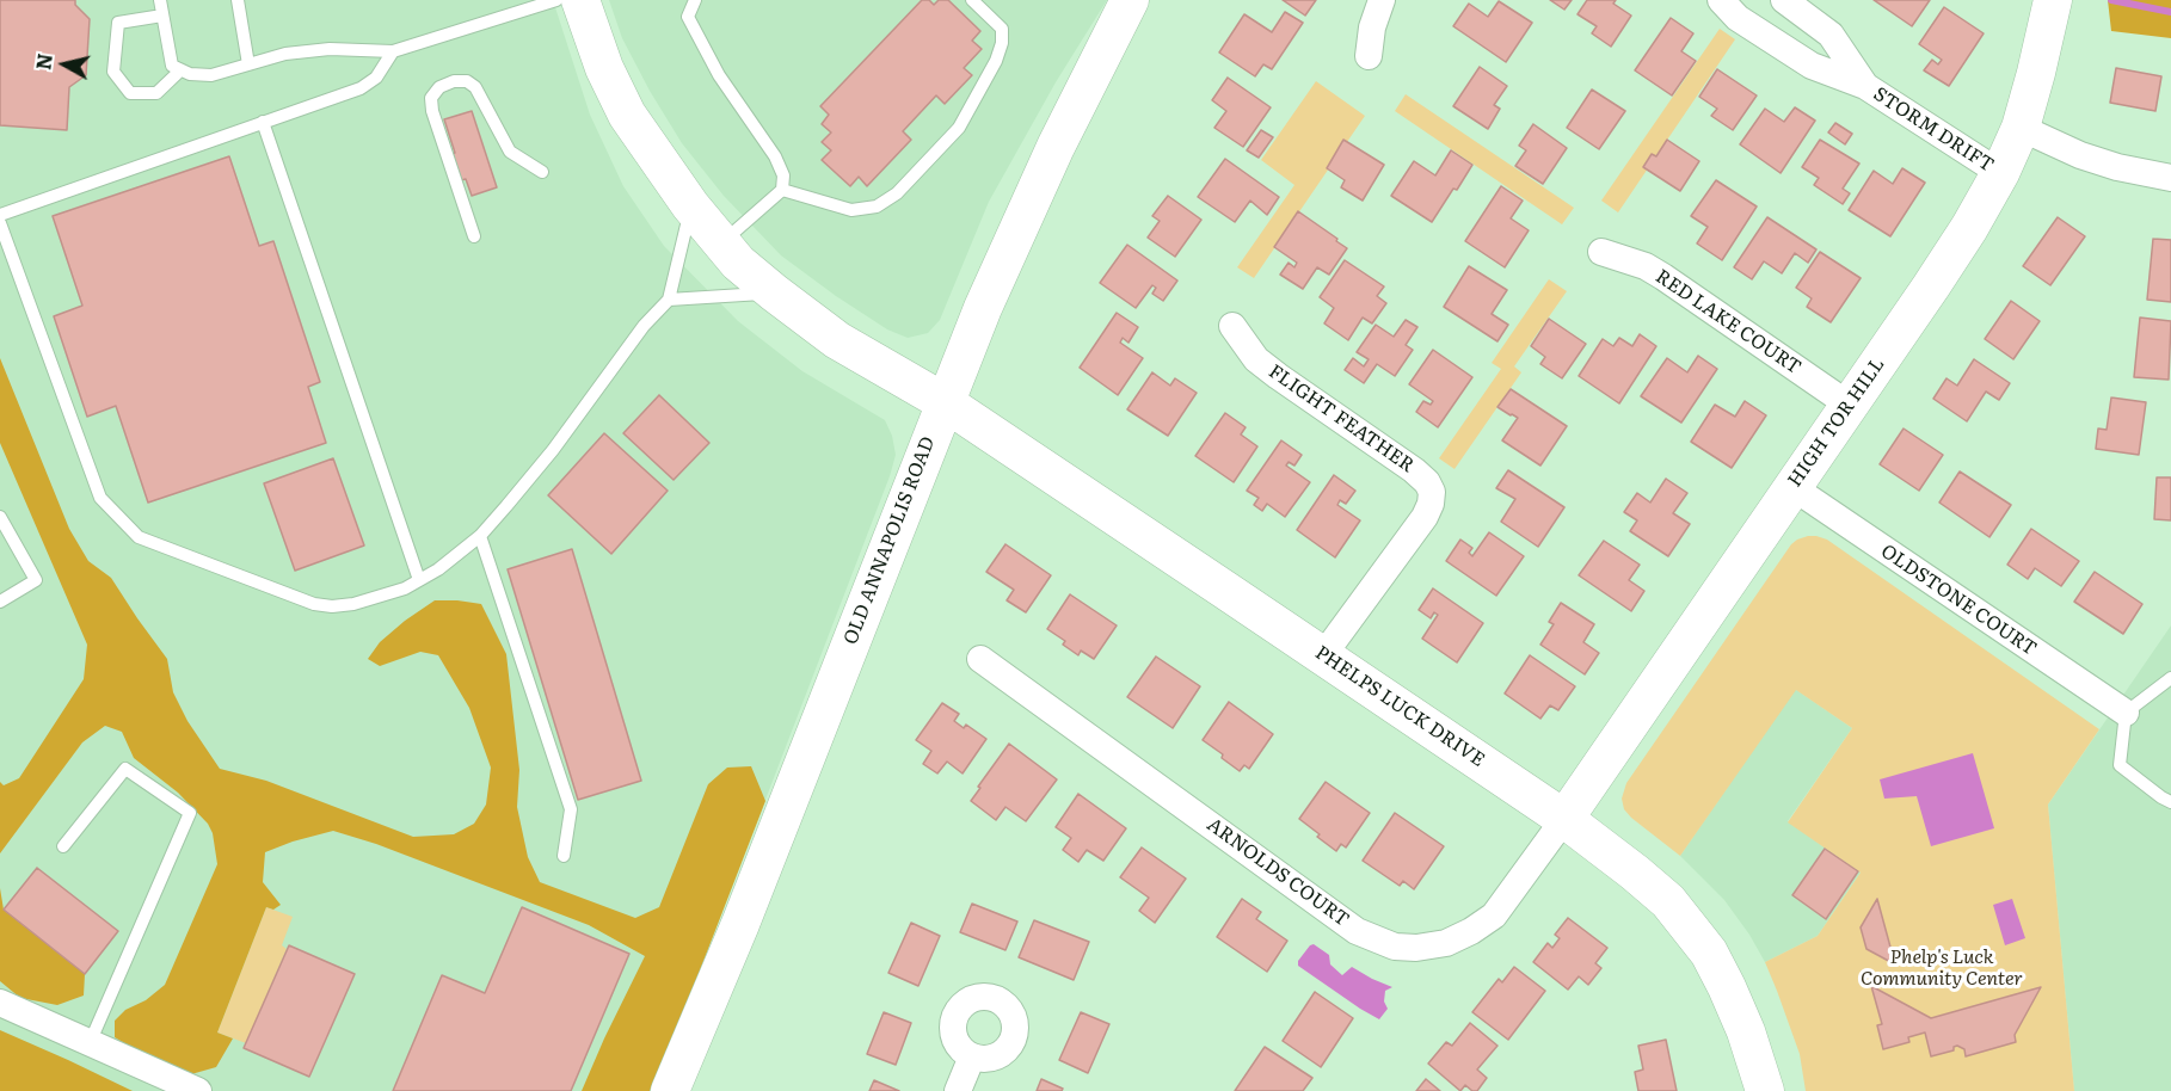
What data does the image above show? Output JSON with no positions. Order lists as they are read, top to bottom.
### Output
{
  "streets": {
    "street": [
      "STORM DRIFT",
      "RED LAKE COURT",
      "FLIGHT FEATHER",
      "HIGH TOR HILL",
      "OLD ANNAPOLIS ROAD",
      "OLDSTONE COURT",
      "PHELPS LUCK DRIVE",
      "ARNOLDS COURT"
    ]
  },
  "crossings": [
    ["STORM DRIFT", "HIGH TOR HILL"],
    ["RED LAKE COURT", "HIGH TOR HILL"],
    ["FLIGHT FEATHER", "PHELPS LUCK DRIVE"],
    ["HIGH TOR HILL", "OLDSTONE COURT"],
    ["HIGH TOR HILL", "PHELPS LUCK DRIVE"],
    ["HIGH TOR HILL", "ARNOLDS COURT"],
    ["OLD ANNAPOLIS ROAD", "PHELPS LUCK DRIVE"],
    ["PHELPS LUCK DRIVE", "ARNOLDS COURT"]
  ],
  "parks": ["Phelp's Luck Community Center"],
  "north": "left"
}
